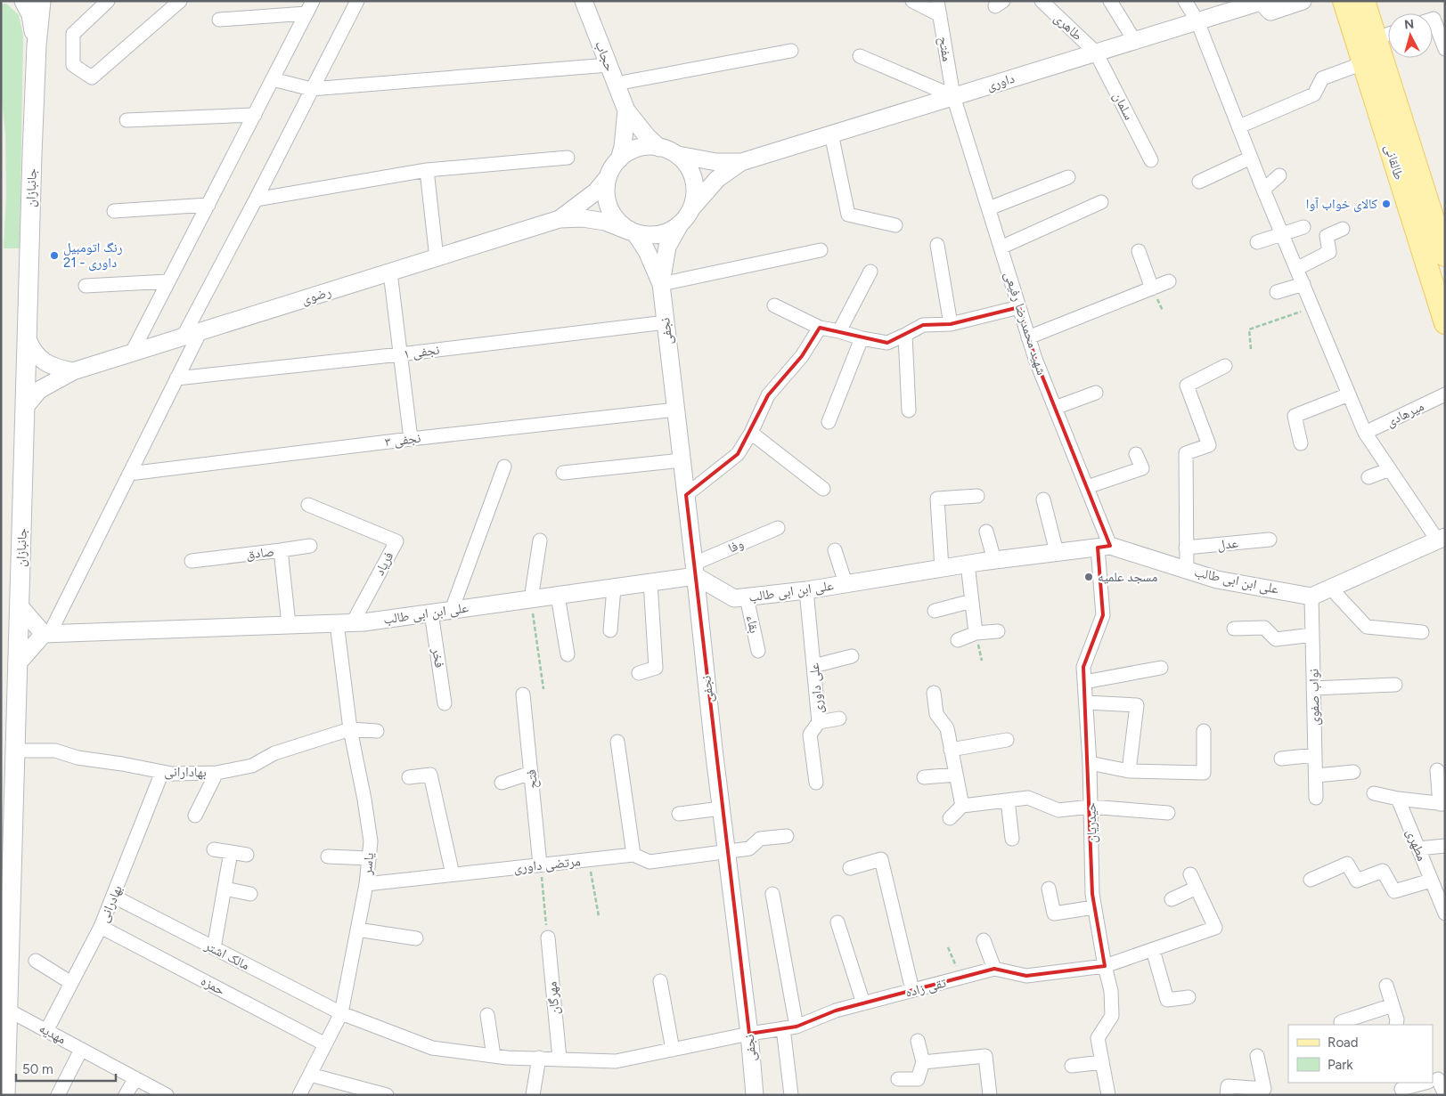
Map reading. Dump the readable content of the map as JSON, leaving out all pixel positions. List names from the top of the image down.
{
  "streets": {
    "main road": ["طالقانی", "جانبازان"],
    "street": [
      "طاهری",
      "مفتح",
      "حجاب",
      "داوری",
      "سلمان",
      "رضوی",
      "شهید محمدرضا رفیعی",
      "نجفی",
      "نجفی ۱",
      "میرهادی",
      "نجفی ۳",
      "عدل",
      "وفا",
      "صادق",
      "فریاد",
      "علی ابن ابی طالب",
      "بقاء",
      "فخر",
      "علی داوری",
      "نواب صفوی",
      "بهادارانی",
      "فتح",
      "حیدریان",
      "مطهری",
      "یاسر",
      "مرتضی داوری",
      "بهادرانی",
      "مالک اشتر",
      "حمزه",
      "تقی زاده",
      "مهرگان",
      "مهدیه"
    ]
  },
  "crossings": [
    ["طاهری", "داوری"],
    ["طاهری", "سلمان"],
    ["مفتح", "داوری"],
    ["مفتح", "شهید محمدرضا رفیعی"],
    ["داوری", "سلمان"],
    ["داوری", "شهید محمدرضا رفیعی"],
    ["جانبازان", "رضوی"],
    ["جانبازان", "بهادارانی"],
    ["جانبازان", "مهدیه"],
    ["شهید محمدرضا رفیعی", "علی ابن ابی طالب"],
    ["شهید محمدرضا رفیعی", "حیدریان"],
    ["نجفی", "نجفی ۱"],
    ["نجفی", "نجفی ۳"],
    ["نجفی", "وفا"],
    ["نجفی", "علی ابن ابی طالب"],
    ["نجفی", "مرتضی داوری"],
    ["نجفی", "تقی زاده"],
    ["وفا", "علی ابن ابی طالب"],
    ["صادق", "علی ابن ابی طالب"],
    ["فریاد", "علی ابن ابی طالب"],
    ["فریاد", "یاسر"],
    ["علی ابن ابی طالب", "بقاء"],
    ["علی ابن ابی طالب", "فخر"],
    ["علی ابن ابی طالب", "علی داوری"],
    ["علی ابن ابی طالب", "نواب صفوی"],
    ["علی ابن ابی طالب", "حیدریان"],
    ["علی ابن ابی طالب", "یاسر"],
    ["بهادارانی", "یاسر"],
    ["بهادارانی", "بهادرانی"],
    ["فتح", "مرتضی داوری"],
    ["حیدریان", "تقی زاده"],
    ["یاسر", "مرتضی داوری"],
    ["یاسر", "مالک اشتر"],
    ["یاسر", "حمزه"],
    ["بهادرانی", "مالک اشتر"],
    ["بهادرانی", "حمزه"],
    ["بهادرانی", "مهدیه"],
    ["مالک اشتر", "تقی زاده"],
    ["تقی زاده", "مهرگان"]
  ],
  "places": ["کالای خواب آوا", "رنگ اتومبیل 21 - داوری", "مسجد علمیه"],
  "legend": ["Road", "Park"],
  "scale_bar": "50 m",
  "north": "top"
}
